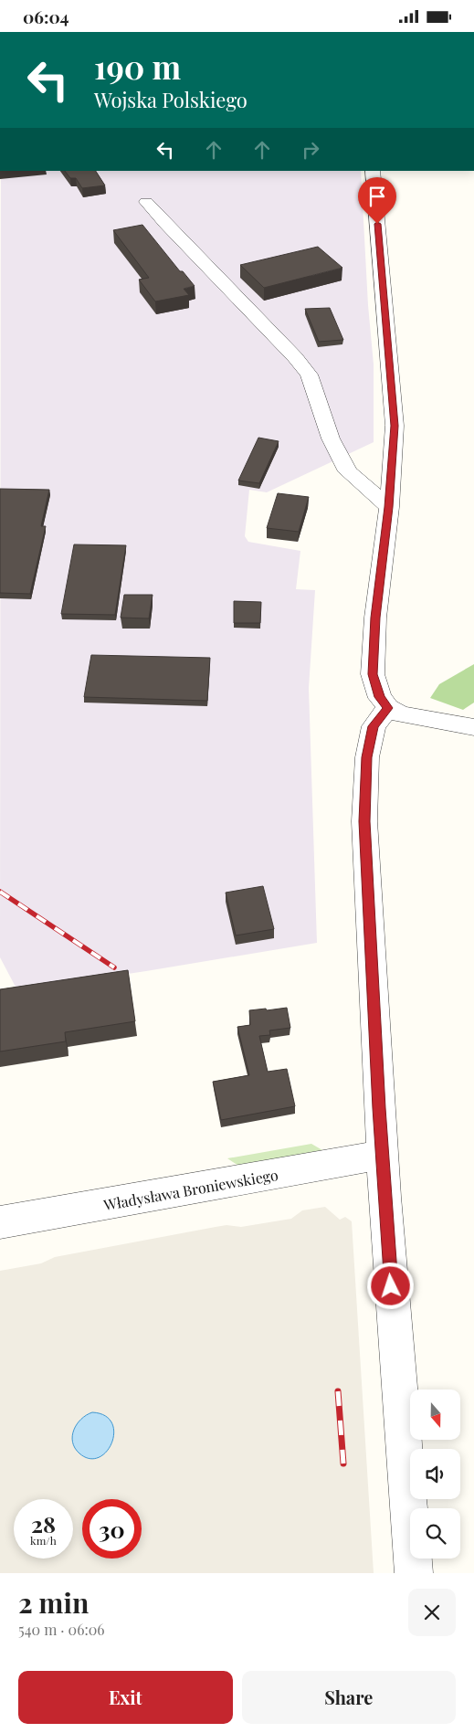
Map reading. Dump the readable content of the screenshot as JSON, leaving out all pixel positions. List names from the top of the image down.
{
  "streets": {
    "street": ["Władysława Broniewskiego"]
  },
  "north": "bottom",
  "page": {
    "status": "06:04",
    "turn": ["190 m", "Wojska Polskiego"],
    "speed": "28 km/h",
    "limit": "30",
    "heading": ["2 min", "540 m · 06:06"],
    "buttons": ["Exit", "Share"]
  }
}
